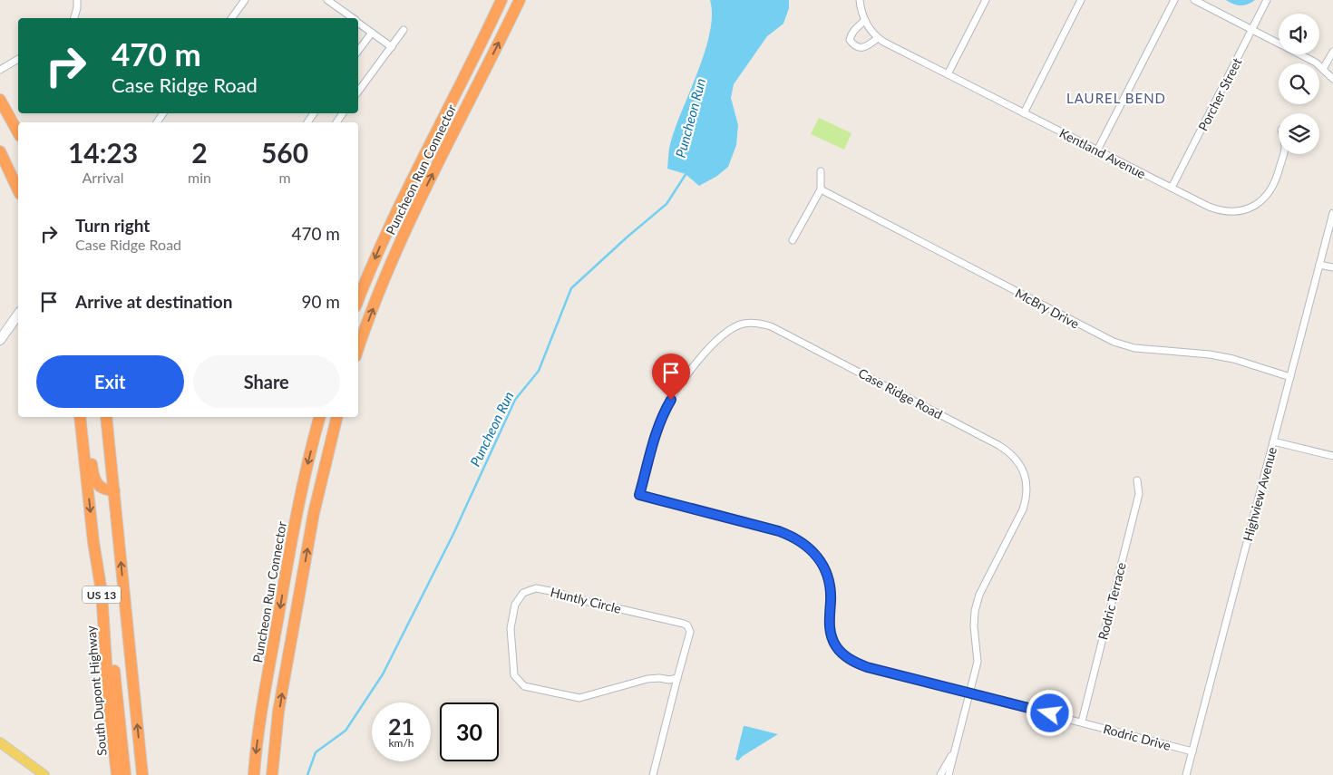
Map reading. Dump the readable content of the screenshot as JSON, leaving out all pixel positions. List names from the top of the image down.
{
  "streets": {
    "highway": ["Puncheon Run Connector", "US 13", "South Dupont Highway"],
    "street": [
      "Porcher Street",
      "Kentland Avenue",
      "McBry Drive",
      "Case Ridge Road",
      "Highview Avenue",
      "Huntly Circle",
      "Rodric Terrace",
      "Rodric Drive"
    ]
  },
  "crossings": [
    ["Porcher Street", "Kentland Avenue"],
    ["McBry Drive", "Highview Avenue"],
    ["Case Ridge Road", "Rodric Drive"],
    ["Highview Avenue", "Rodric Drive"],
    ["Rodric Terrace", "Rodric Drive"]
  ],
  "districts": ["LAUREL BEND"],
  "water": ["Puncheon Run"],
  "page": {
    "turn": ["470 m", "Case Ridge Road"],
    "eta": [
      "14:23",
      "Arrival",
      "2",
      "min",
      "560",
      "m"
    ],
    "list": [
      {
        "name": "Turn right",
        "note": "Case Ridge Road",
        "value": "470 m"
      },
      {
        "name": "Arrive at destination",
        "value": "90 m"
      }
    ],
    "buttons": ["Exit", "Share"],
    "speed": "21 km/h",
    "limit": "30"
  }
}
